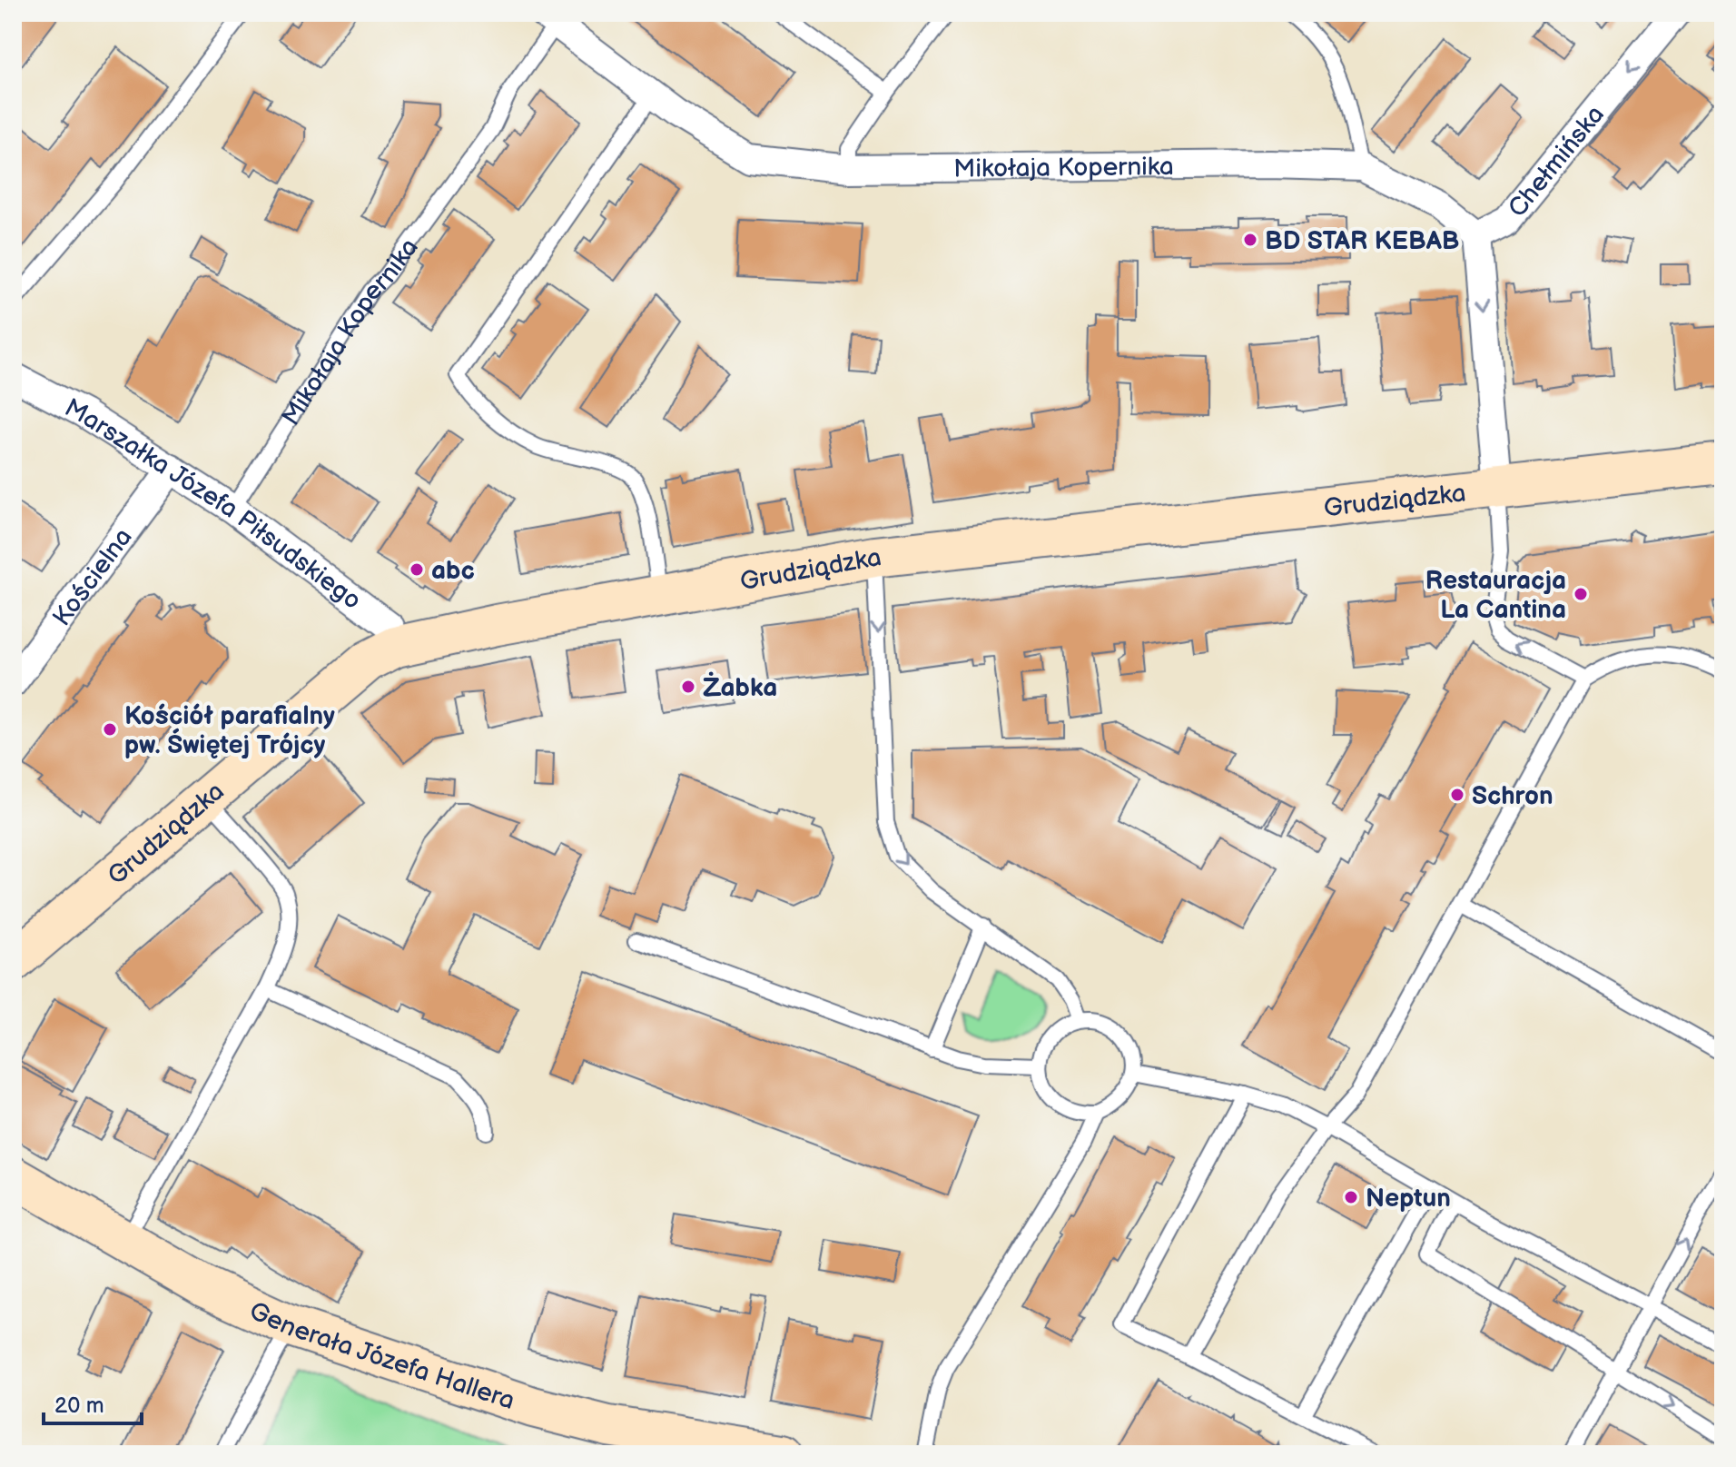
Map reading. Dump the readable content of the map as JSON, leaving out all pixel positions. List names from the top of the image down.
{
  "streets": {
    "street": [
      "Chełmińska",
      "Mikołaja Kopernika",
      "Grudziądzka",
      "Marszałka Józefa Piłsudskiego",
      "Kościelna",
      "Generała Józefa Hallera"
    ]
  },
  "crossings": [
    ["Chełmińska", "Mikołaja Kopernika"],
    ["Mikołaja Kopernika", "Marszałka Józefa Piłsudskiego"],
    ["Grudziądzka", "Marszałka Józefa Piłsudskiego"],
    ["Marszałka Józefa Piłsudskiego", "Kościelna"]
  ],
  "one_way": ["Chełmińska"],
  "places": [
    "BD STAR KEBAB",
    "abc",
    "Restauracja La Cantina",
    "Żabka",
    "Kościół parafialny pw. Świętej Trójcy",
    "Schron",
    "Neptun"
  ],
  "scale_bar": "20 m"
}
